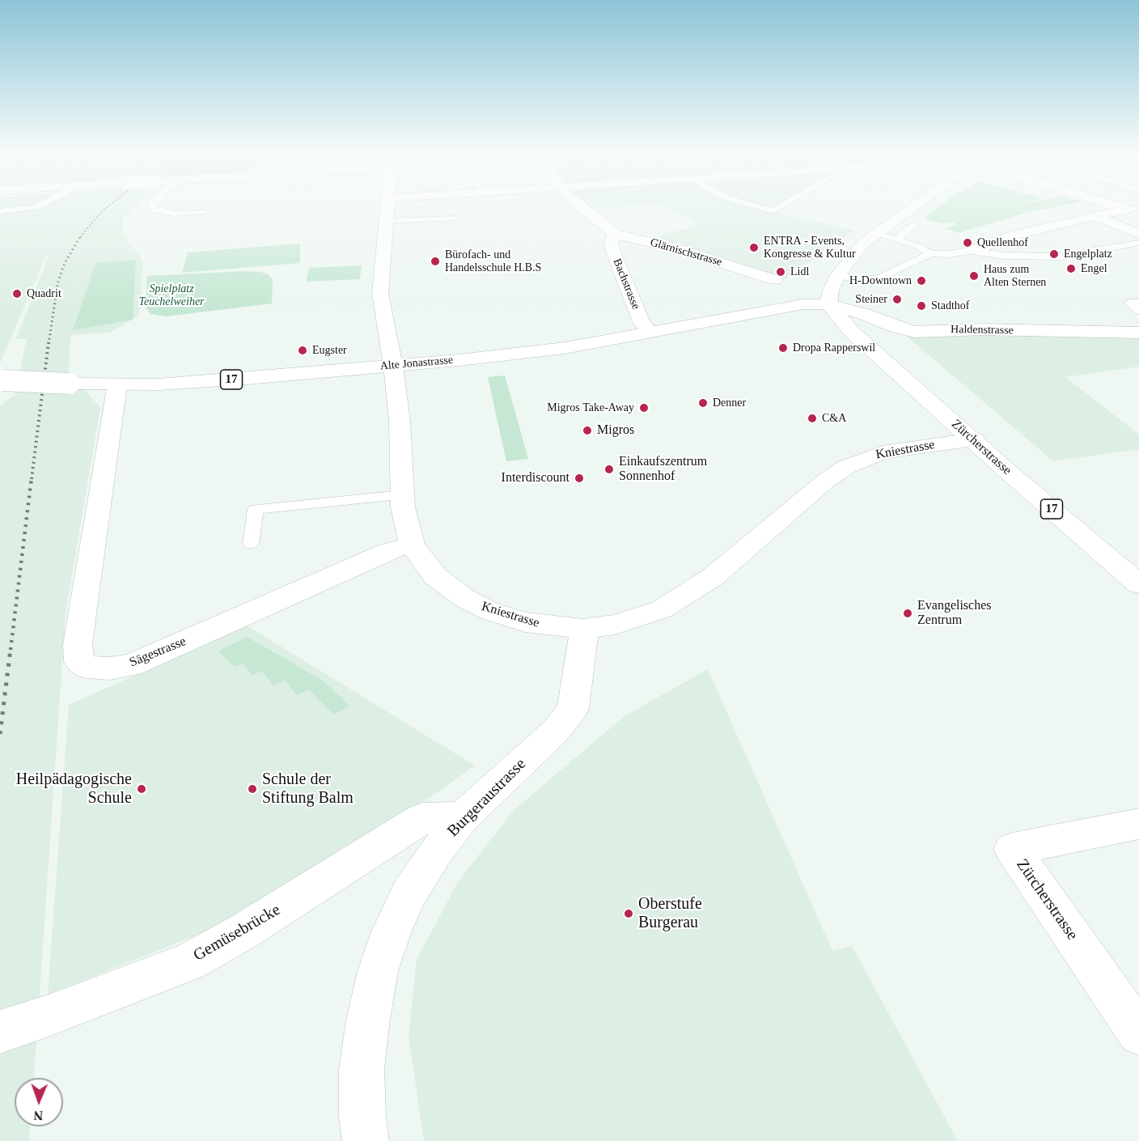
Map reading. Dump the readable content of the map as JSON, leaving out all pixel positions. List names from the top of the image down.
{
  "streets": {
    "street": [
      "Glärnischstrasse",
      "Bachstrasse",
      "Haldenstrasse",
      "Alte Jonastrasse",
      "17",
      "Zürcherstrasse",
      "Kniestrasse",
      "Sägestrasse",
      "Burgeraustrasse",
      "Gemüsebrücke"
    ]
  },
  "crossings": [
    ["Glärnischstrasse", "Bachstrasse"],
    ["Bachstrasse", "Alte Jonastrasse"],
    ["Haldenstrasse", "Alte Jonastrasse"],
    ["Haldenstrasse", "Zürcherstrasse"],
    ["Alte Jonastrasse", "Zürcherstrasse"],
    ["Alte Jonastrasse", "Kniestrasse"],
    ["Alte Jonastrasse", "Sägestrasse"],
    ["Zürcherstrasse", "Kniestrasse"],
    ["Kniestrasse", "Sägestrasse"],
    ["Kniestrasse", "Burgeraustrasse"],
    ["Burgeraustrasse", "Gemüsebrücke"]
  ],
  "parks": ["Spielplatz Teuchelweiher"],
  "places": [
    "Quellenhof",
    "ENTRA - Events, Kongresse & Kultur",
    "Engelplatz",
    "Bürofach- und Handelsschule H.B.S",
    "Engel",
    "Lidl",
    "Haus zum Alten Sternen",
    "H-Downtown",
    "Quadrit",
    "Steiner",
    "Stadthof",
    "Dropa Rapperswil",
    "Eugster",
    "Denner",
    "Migros Take-Away",
    "C&A",
    "Migros",
    "Einkaufszentrum Sonnenhof",
    "Interdiscount",
    "Evangelisches Zentrum",
    "Heilpädagogische Schule",
    "Schule der Stiftung Balm",
    "Oberstufe Burgerau"
  ],
  "north": "bottom"
}
